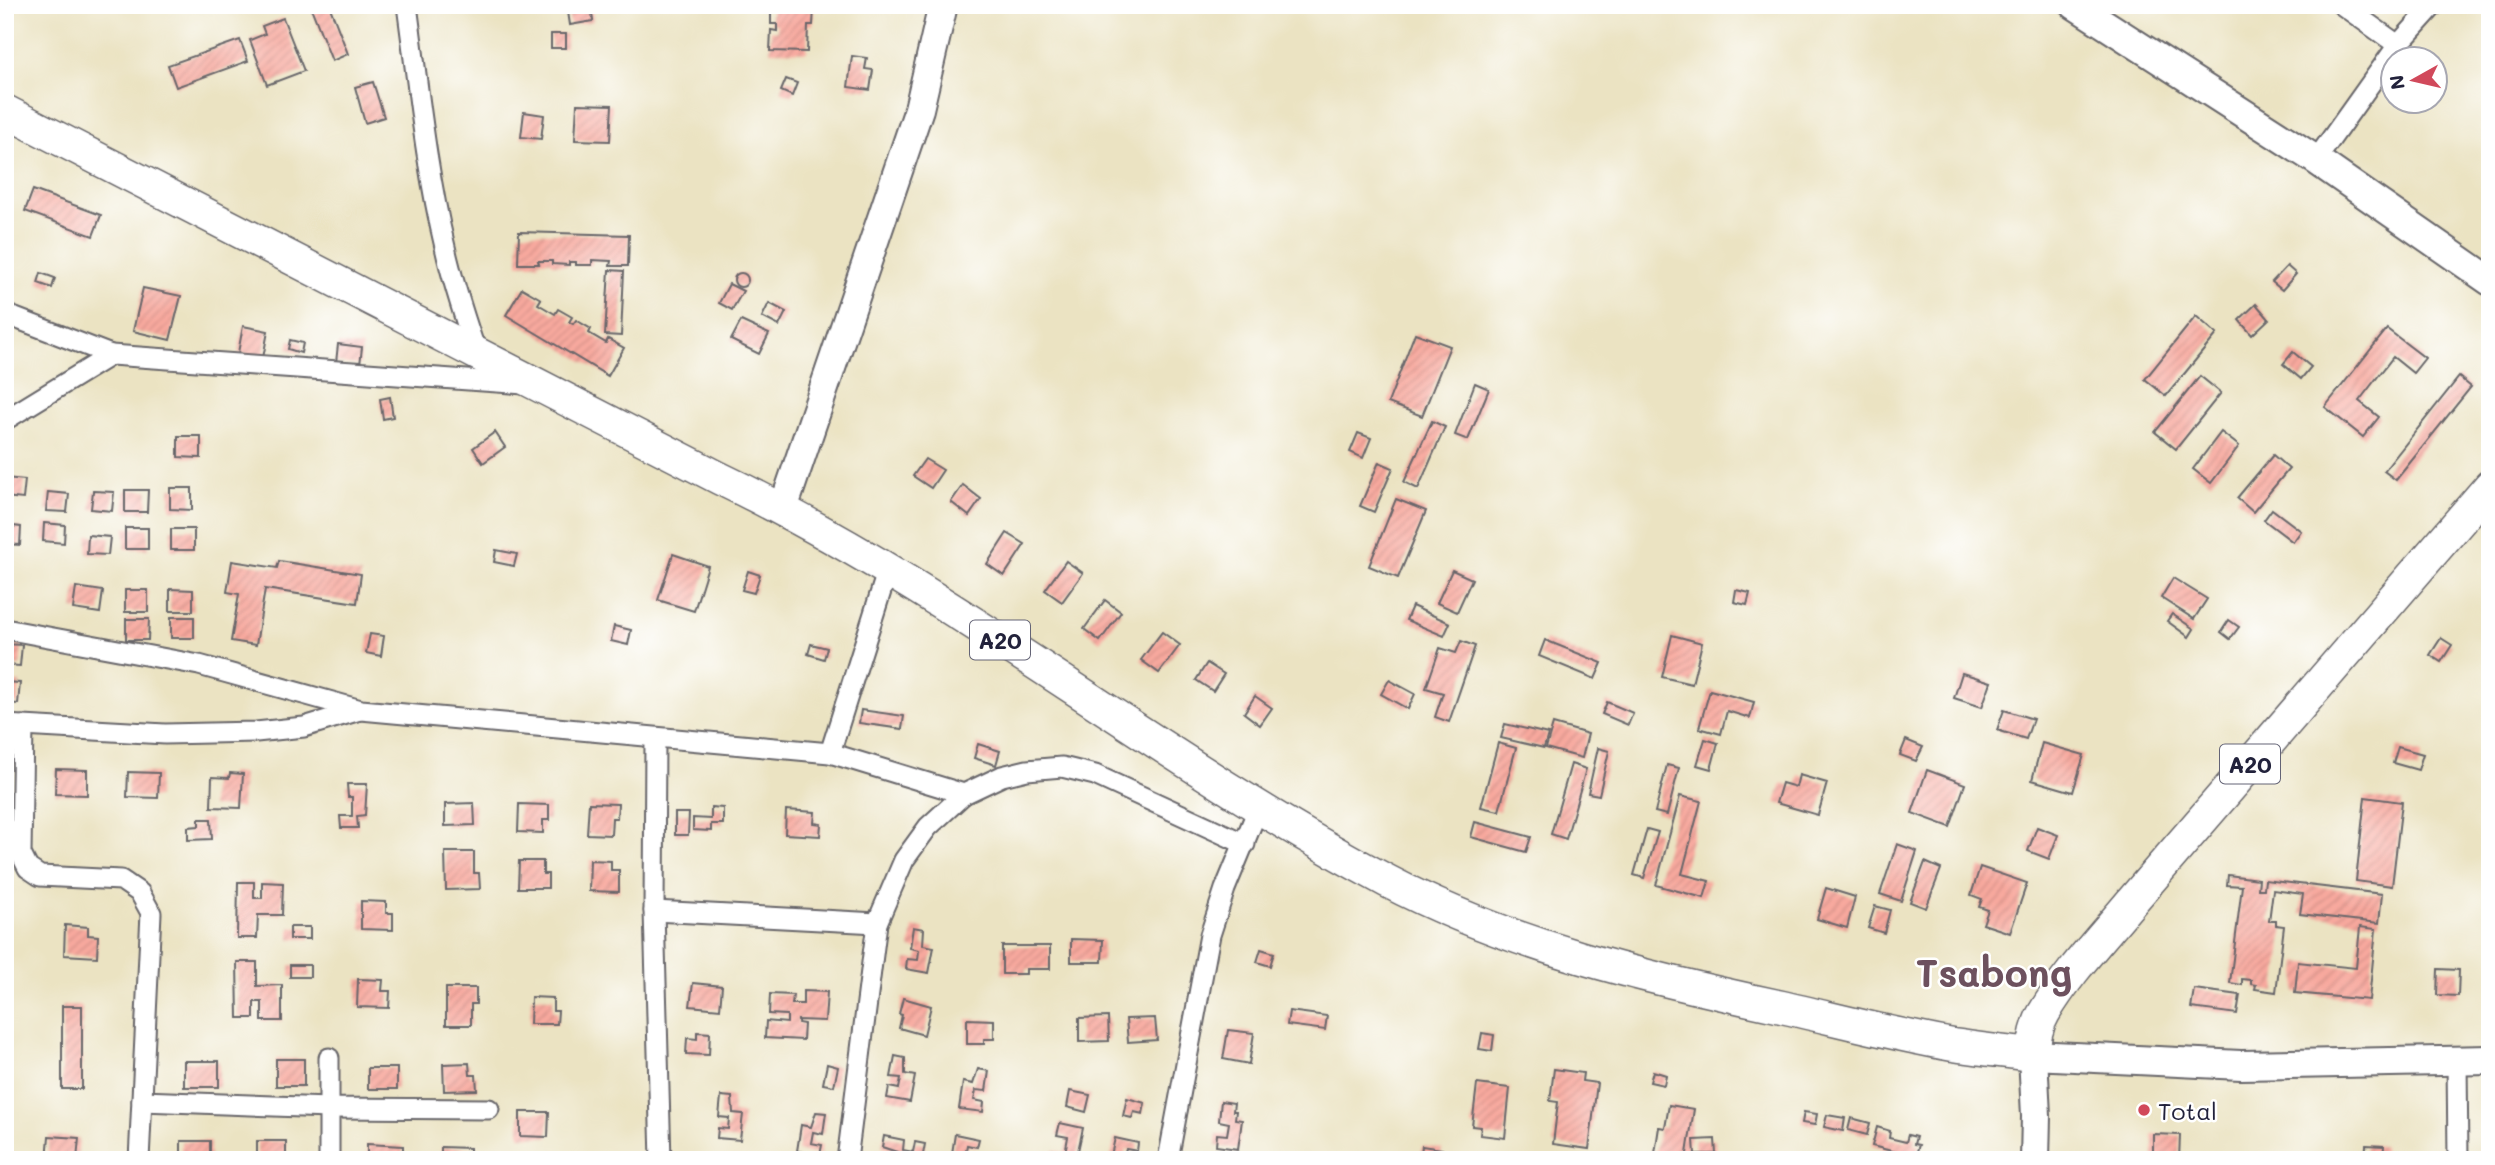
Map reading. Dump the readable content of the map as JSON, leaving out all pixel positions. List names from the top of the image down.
{
  "streets": {
    "main road": ["A20"]
  },
  "districts": ["Tsabong"],
  "places": ["Total"],
  "north": "left"
}
